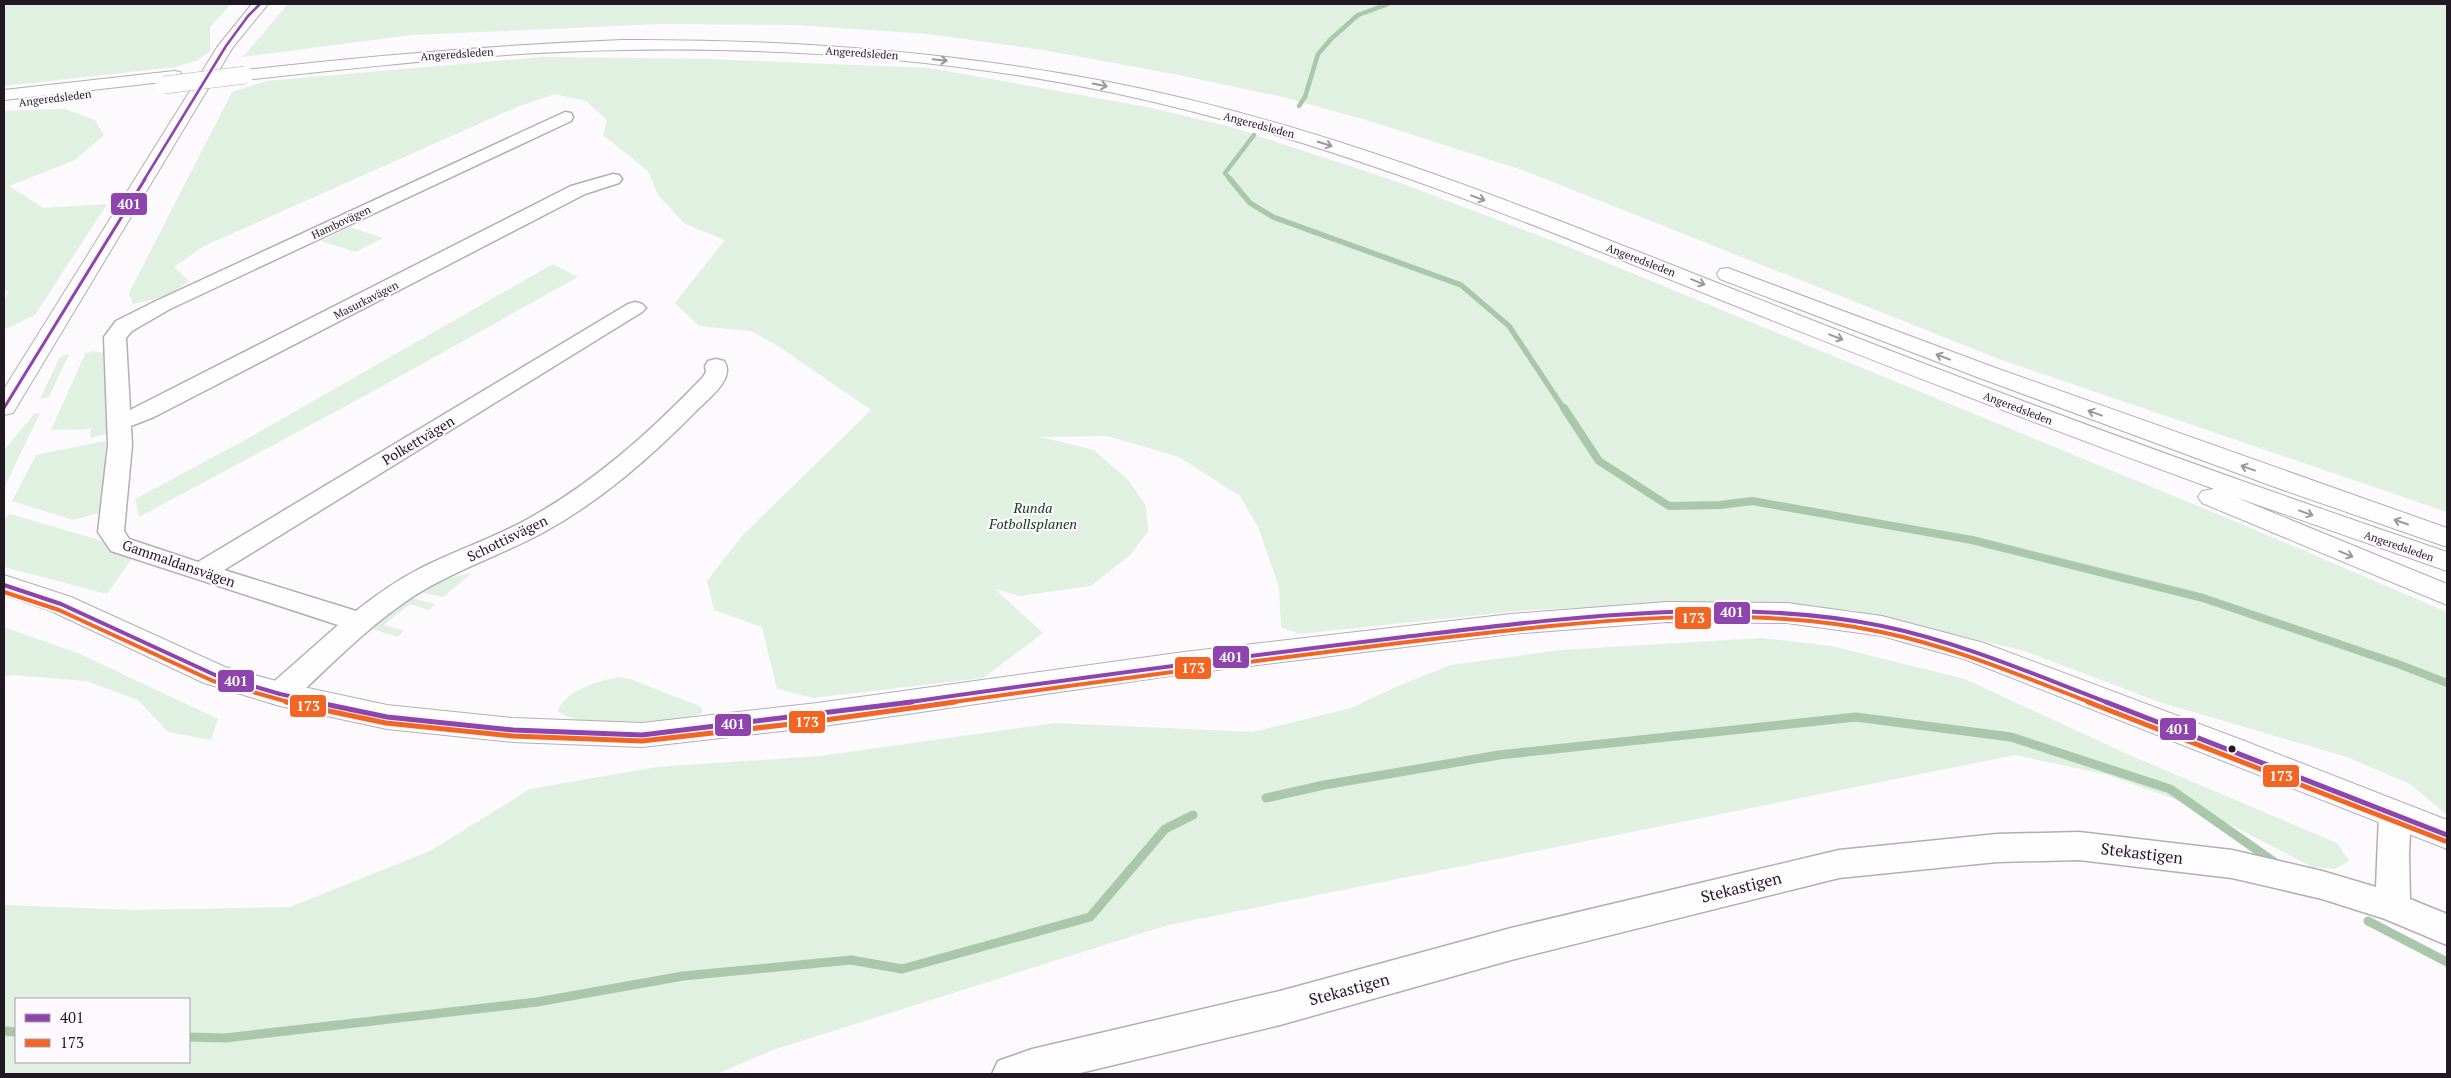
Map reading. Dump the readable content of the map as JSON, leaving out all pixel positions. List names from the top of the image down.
{
  "streets": {
    "main road": ["Angeredsleden"],
    "street": [
      "Hambovägen",
      "Masurkavägen",
      "Polkettvägen",
      "Schottisvägen",
      "Gammaldansvägen",
      "Stekastigen"
    ]
  },
  "crossings": [
    ["Hambovägen", "Gammaldansvägen"],
    ["Masurkavägen", "Gammaldansvägen"],
    ["Polkettvägen", "Gammaldansvägen"],
    ["Schottisvägen", "Gammaldansvägen"]
  ],
  "parks": ["Runda Fotbollsplanen"],
  "lines": ["transit line 401", "transit line 173"],
  "legend": ["401", "173"]
}
